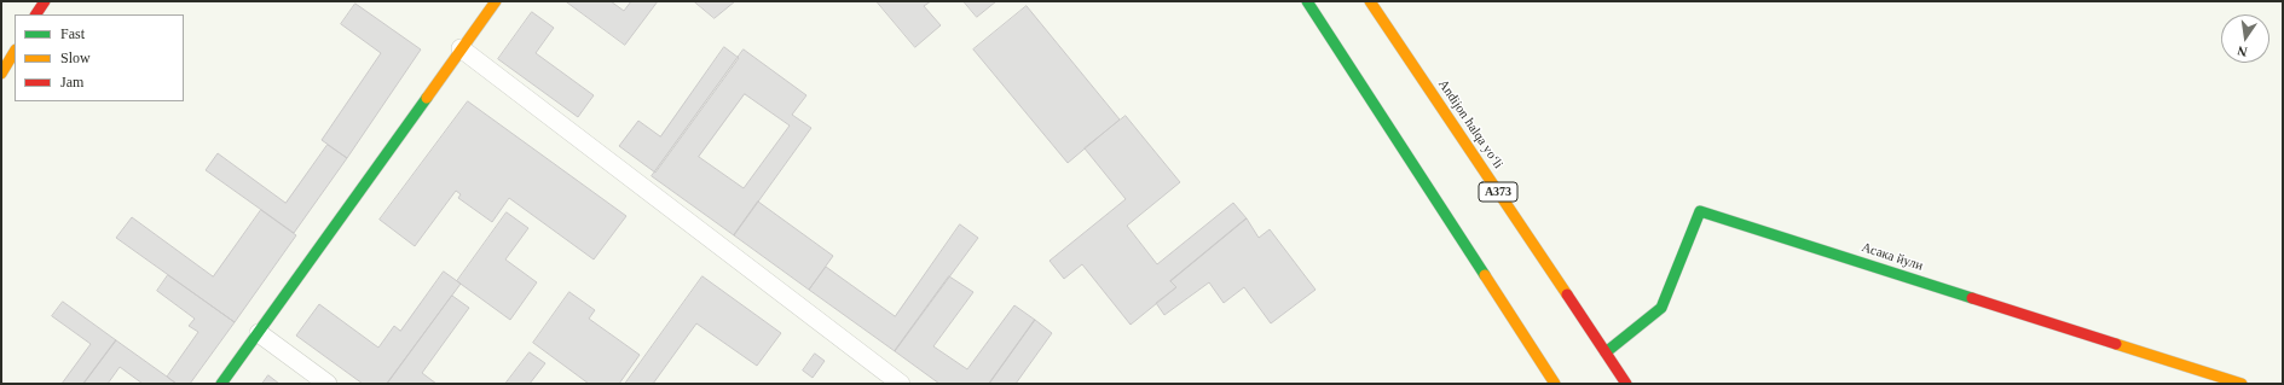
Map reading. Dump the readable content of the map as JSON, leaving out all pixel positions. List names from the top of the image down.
{
  "streets": {
    "main road": ["Andijon halqa yo‘li", "A373", "Асака йули"]
  },
  "crossings": [
    ["Andijon halqa yo‘li", "Асака йули"]
  ],
  "legend": ["Fast", "Slow", "Jam"],
  "north": "bottom"
}
